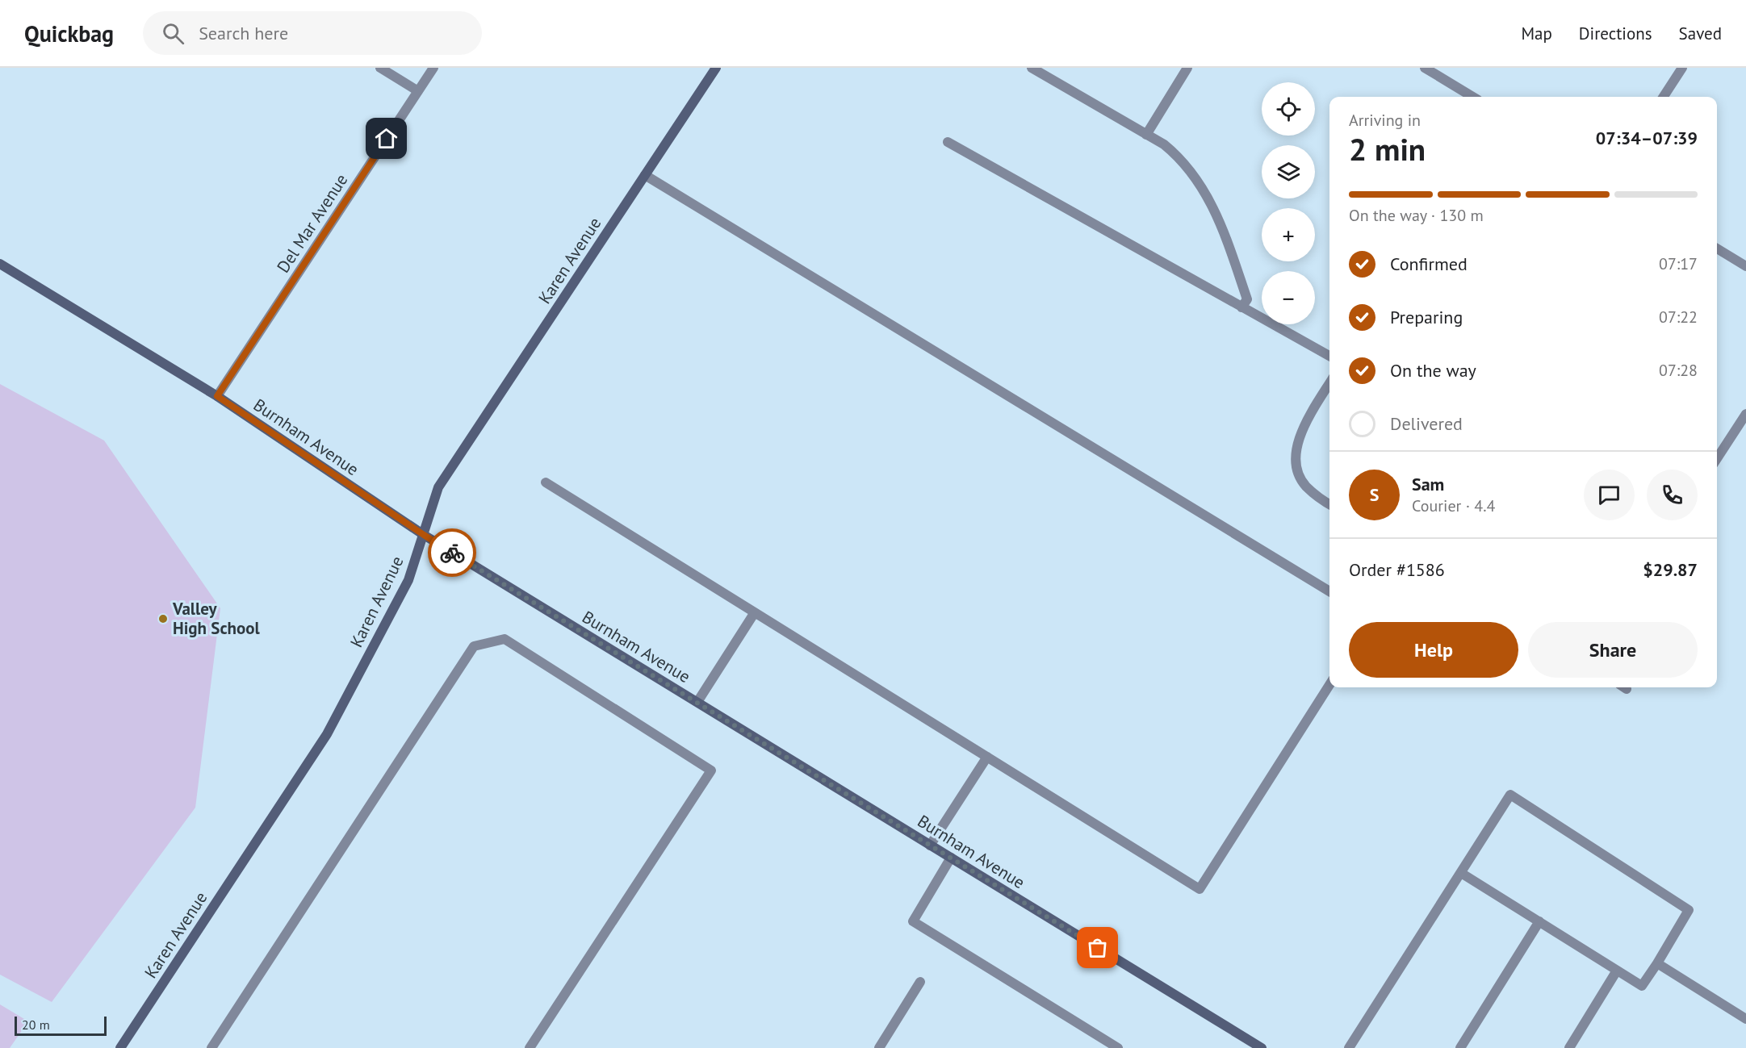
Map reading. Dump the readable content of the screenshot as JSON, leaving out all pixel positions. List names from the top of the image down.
{
  "streets": {
    "street": ["Del Mar Avenue", "Karen Avenue", "Burnham Avenue"]
  },
  "crossings": [
    ["Del Mar Avenue", "Burnham Avenue"],
    ["Karen Avenue", "Burnham Avenue"]
  ],
  "places": ["Valley High School"],
  "scale_bar": "20 m",
  "page": {
    "header": "Quickbag",
    "search": "Search here",
    "nav": ["Map", "Directions", "Saved"],
    "map_buttons": ["+", "−"],
    "heading": ["2 min", "Arriving in", "07:34–07:39"],
    "panel": [
      "Sam",
      "Courier · 4.4",
      "Order #1586",
      "$29.87"
    ],
    "bar": "On the way · 130 m",
    "list": [
      ["Confirmed", "07:17"],
      ["Preparing", "07:22"],
      ["On the way", "07:28"],
      "Delivered"
    ],
    "round": "S",
    "buttons": ["Help", "Share"],
    "scale": "20 m"
  }
}
